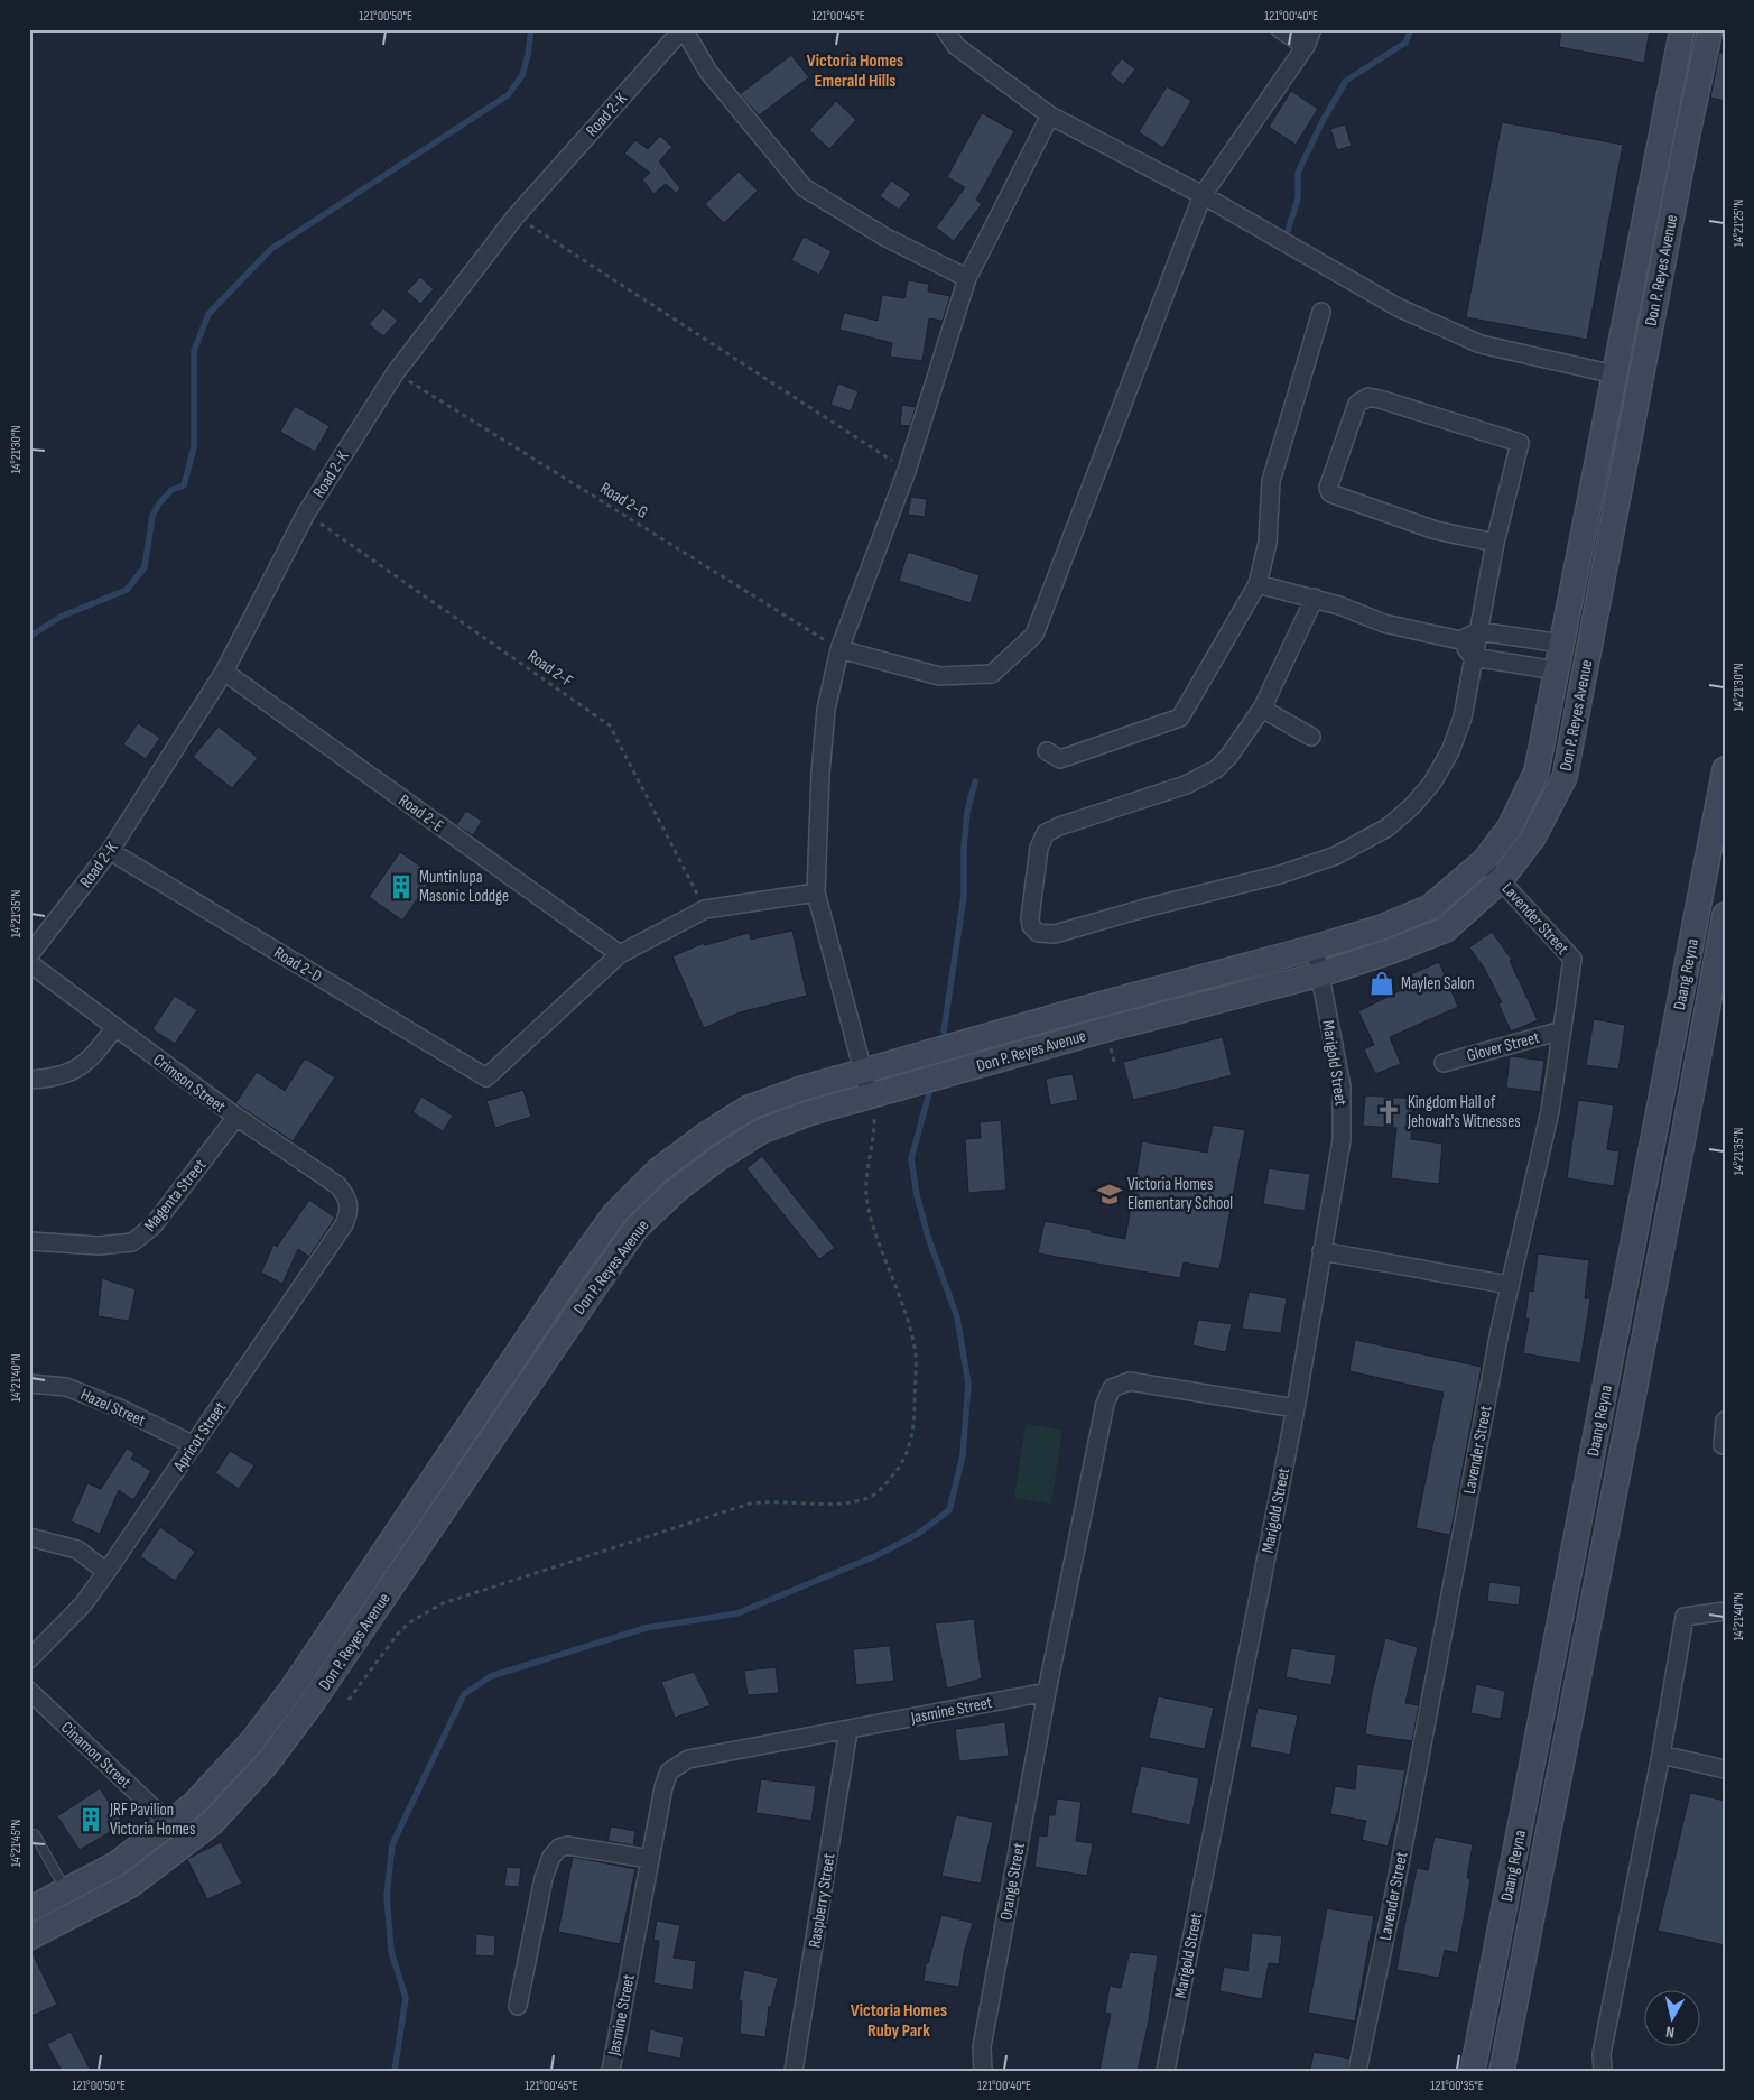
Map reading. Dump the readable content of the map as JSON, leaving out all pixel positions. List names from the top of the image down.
{
  "streets": {
    "street": [
      "Road 2-K",
      "Don P. Reyes Avenue",
      "Road 2-E",
      "Lavender Street",
      "Road 2-D",
      "Daang Reyna",
      "Glover Street",
      "Marigold Street",
      "Crimson Street",
      "Magenta Street",
      "Hazel Street",
      "Apricot Street",
      "Jasmine Street",
      "Cinamon Street",
      "Orange Street",
      "Raspberry Street"
    ],
    "path": ["Road 2-G", "Road 2-F"]
  },
  "crossings": [
    ["Road 2-K", "Road 2-G"],
    ["Road 2-K", "Road 2-F"],
    ["Road 2-K", "Road 2-E"],
    ["Road 2-K", "Road 2-D"],
    ["Don P. Reyes Avenue", "Lavender Street"],
    ["Don P. Reyes Avenue", "Marigold Street"],
    ["Don P. Reyes Avenue", "Cinamon Street"],
    ["Road 2-E", "Road 2-D"],
    ["Lavender Street", "Glover Street"],
    ["Crimson Street", "Magenta Street"],
    ["Crimson Street", "Apricot Street"],
    ["Hazel Street", "Apricot Street"],
    ["Jasmine Street", "Orange Street"],
    ["Jasmine Street", "Raspberry Street"]
  ],
  "districts": ["Victoria Homes Emerald Hills", "Victoria Homes Ruby Park"],
  "places": {
    "building": ["Muntinlupa Masonic Loddge", "JRF Pavilion Victoria Homes"],
    "shop": ["Maylen Salon"],
    "church": ["Kingdom Hall of Jehovah's Witnesses"],
    "school or university": ["Victoria Homes Elementary School"]
  },
  "north": "bottom",
  "coordinates": [
    "121°00'50\"E",
    "121°00'45\"E",
    "121°00'40\"E",
    "14°21'25\"N",
    "14°21'30\"N",
    "14°21'35\"N",
    "14°21'40\"N",
    "14°21'45\"N",
    "121°00'35\"E"
  ]
}
